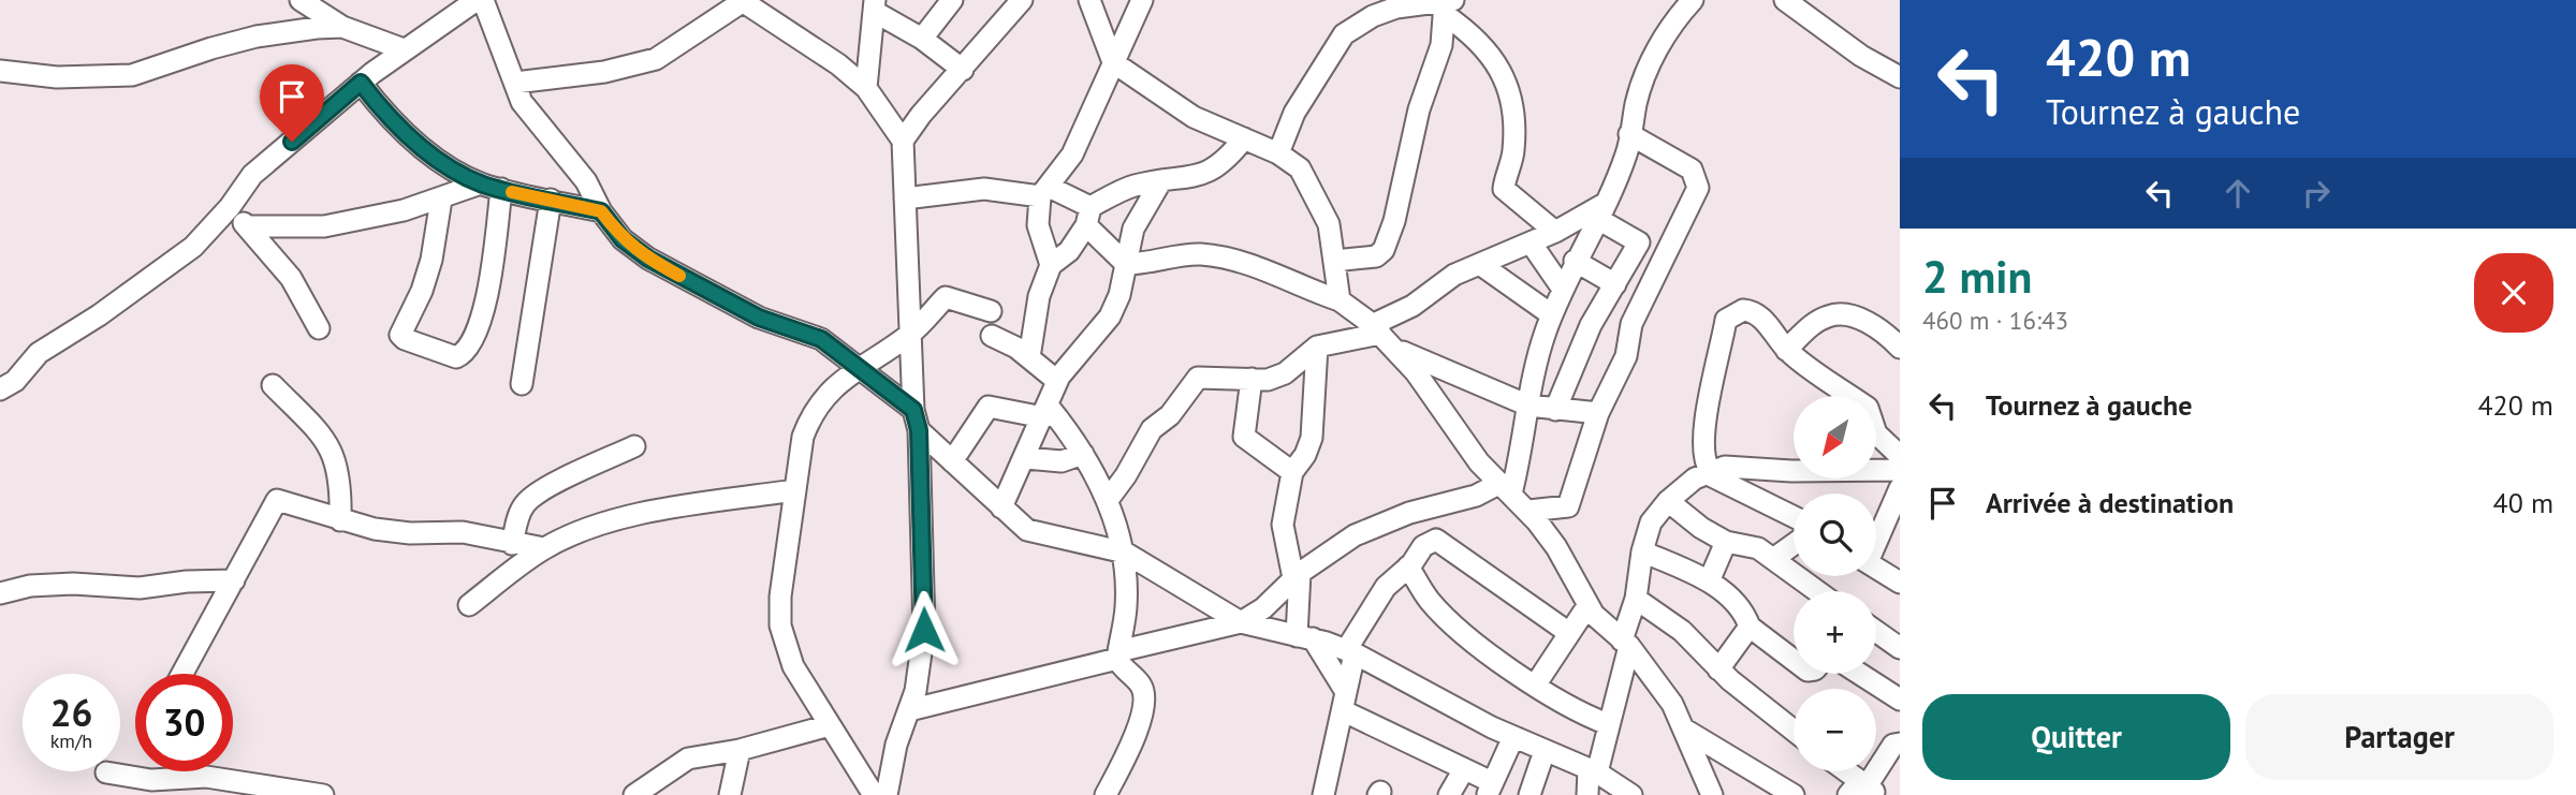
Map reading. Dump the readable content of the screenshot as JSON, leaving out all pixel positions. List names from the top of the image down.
{
  "north": "bottom left",
  "page": {
    "turn": ["420 m", "Tournez à gauche"],
    "heading": ["2 min", "460 m · 16:43"],
    "list": [
      {
        "name": "Tournez à gauche",
        "value": "420 m"
      },
      {
        "name": "Arrivée à destination",
        "value": "40 m"
      }
    ],
    "map_buttons": ["+", "−"],
    "speed": "26 km/h",
    "limit": "30",
    "buttons": ["Quitter", "Partager"]
  }
}
